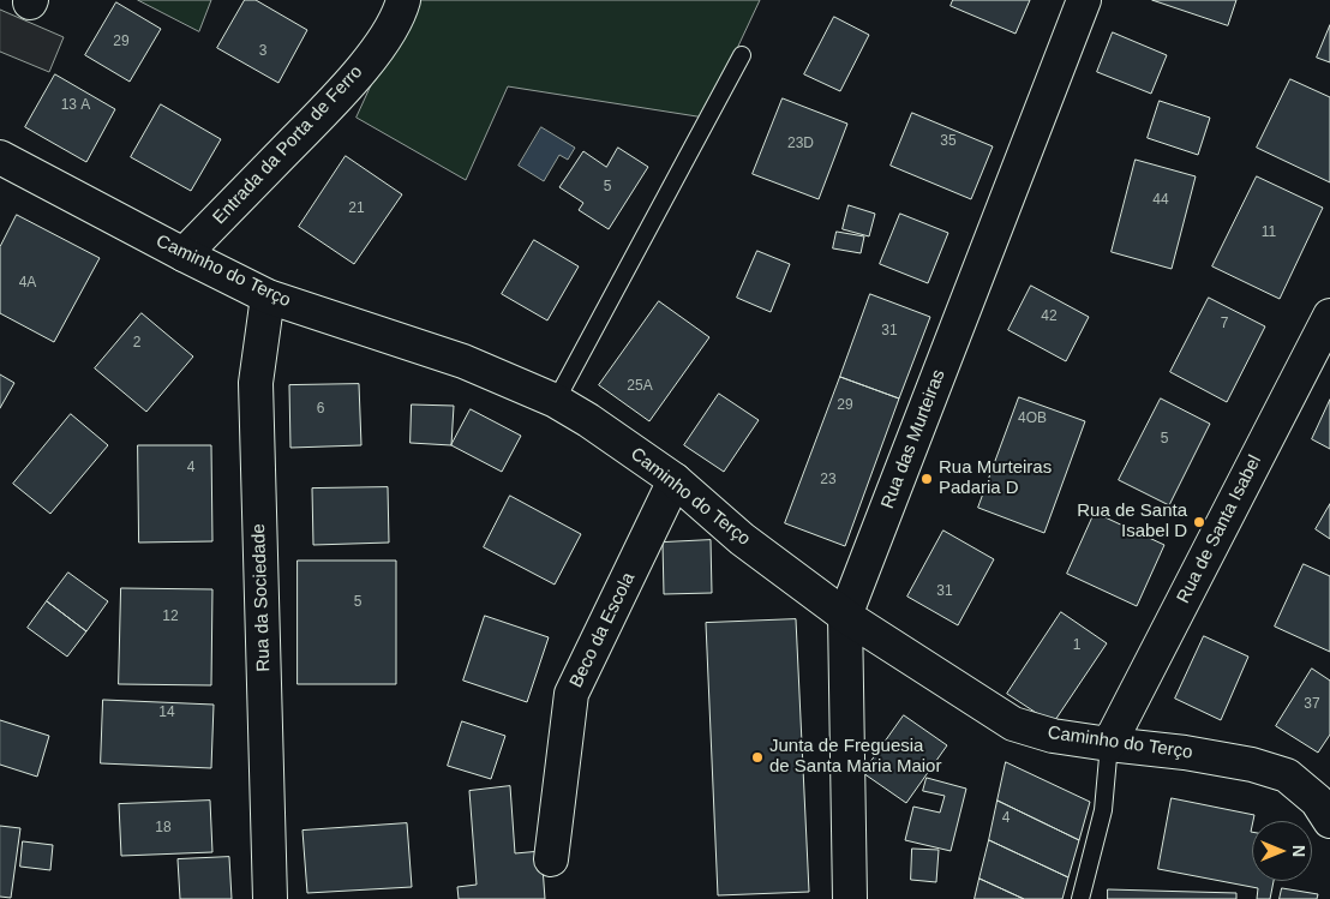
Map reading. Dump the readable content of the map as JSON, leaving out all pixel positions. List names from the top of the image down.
{
  "streets": {
    "street": [
      "Entrada da Porta de Ferro",
      "Caminho do Terço",
      "Rua das Murteiras",
      "Rua de Santa Isabel",
      "Rua da Sociedade",
      "Beco da Escola"
    ]
  },
  "crossings": [
    ["Entrada da Porta de Ferro", "Caminho do Terço"],
    ["Caminho do Terço", "Rua das Murteiras"],
    ["Caminho do Terço", "Rua de Santa Isabel"],
    ["Caminho do Terço", "Rua da Sociedade"],
    ["Caminho do Terço", "Beco da Escola"]
  ],
  "places": ["Rua Murteiras Padaria D", "Rua de Santa Isabel D", "Junta de Freguesia de Santa Maria Maior"],
  "house_numbers": [
    "29",
    "3",
    "13 A",
    "35",
    "23D",
    "5",
    "44",
    "21",
    "11",
    "4A",
    "42",
    "7",
    "31",
    "2",
    "25A",
    "29",
    "6",
    "4OB",
    "5",
    "4",
    "23",
    "31",
    "5",
    "12",
    "1",
    "37",
    "14",
    "4",
    "18"
  ],
  "north": "right"
}
